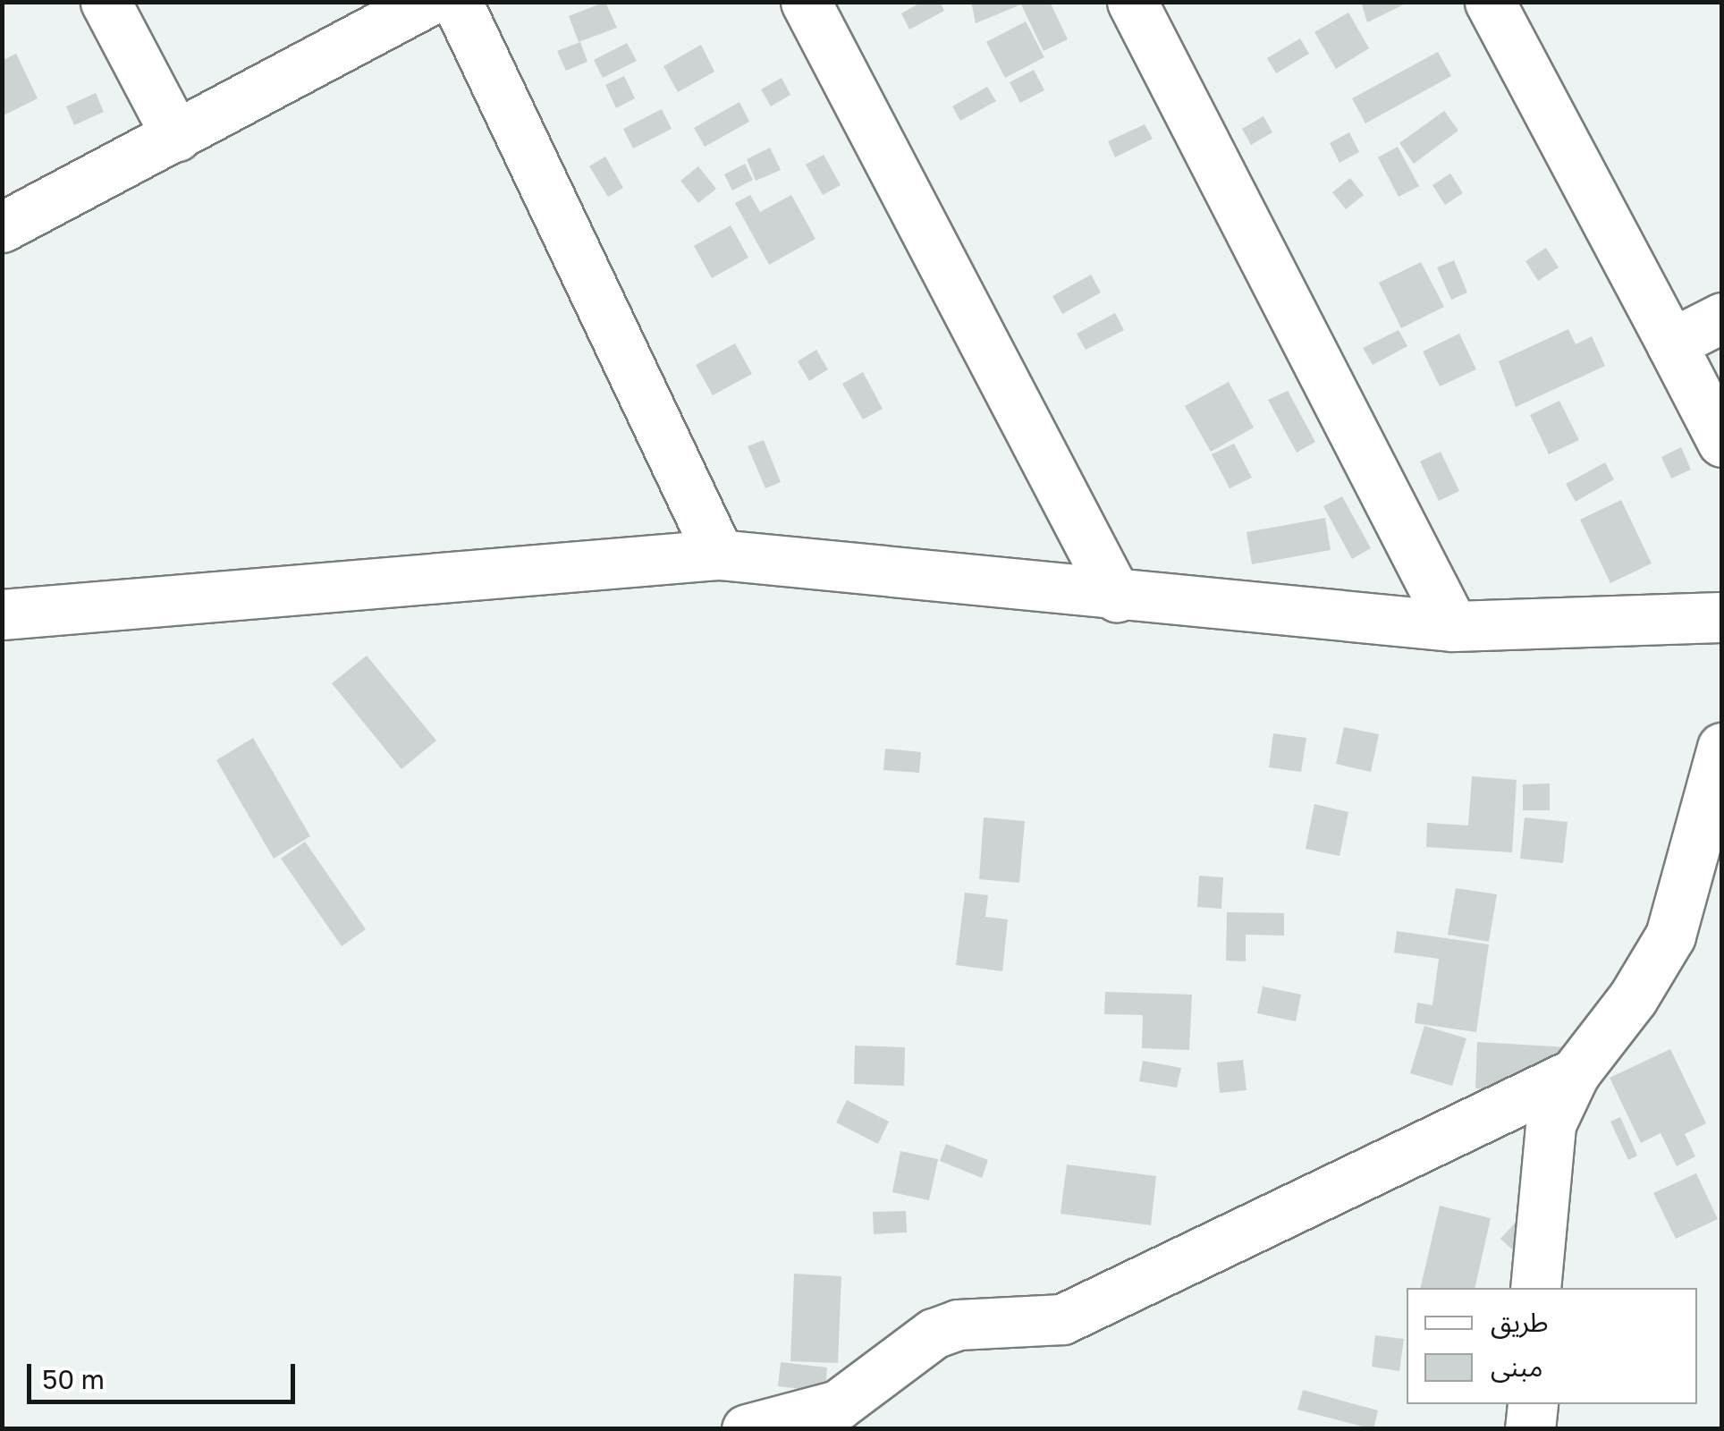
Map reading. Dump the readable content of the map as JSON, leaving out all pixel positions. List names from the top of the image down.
{
  "legend": ["طريق", "مبنى"],
  "scale_bar": "50 m"
}
